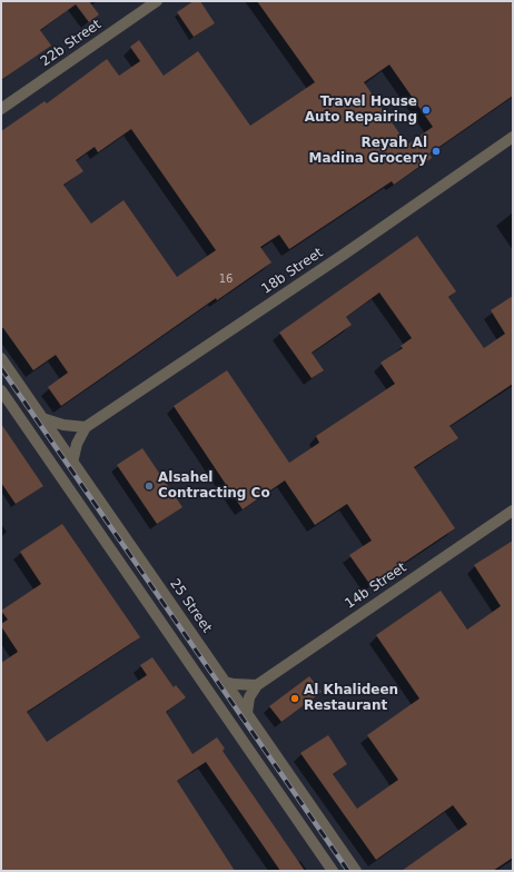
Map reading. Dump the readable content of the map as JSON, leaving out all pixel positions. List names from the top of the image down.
{
  "streets": {
    "street": [
      "22b Street",
      "18b Street",
      "14b Street",
      "25 Street"
    ]
  },
  "places": [
    "Travel House Auto Repairing",
    "Reyah Al Madina Grocery",
    "Alsahel Contracting Co",
    "Al Khalideen Restaurant"
  ],
  "house_numbers": ["16"]
}
